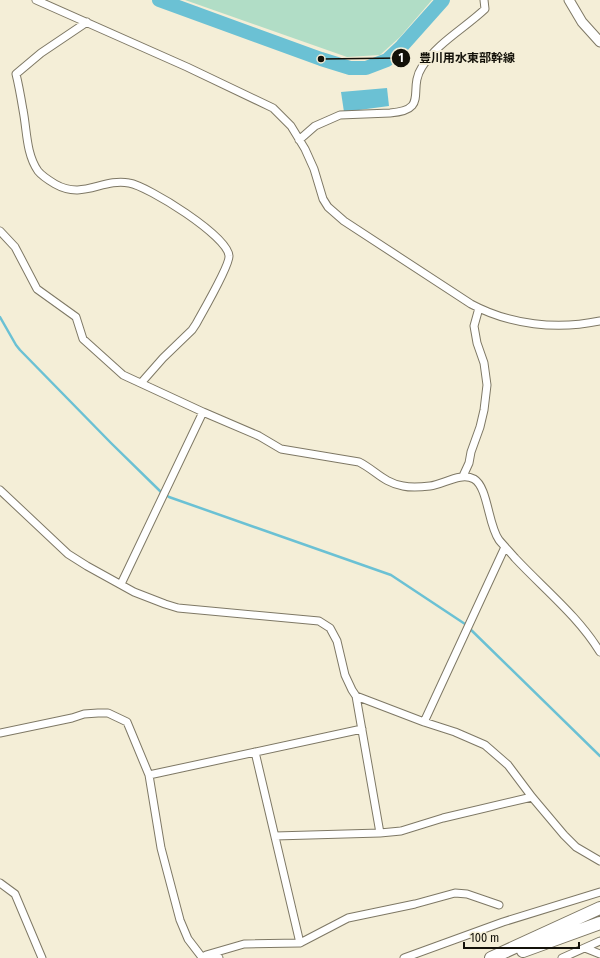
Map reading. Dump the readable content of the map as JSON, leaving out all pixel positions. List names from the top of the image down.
{
  "places": ["豊川用水東部幹線"],
  "scale_bar": "100 m"
}
